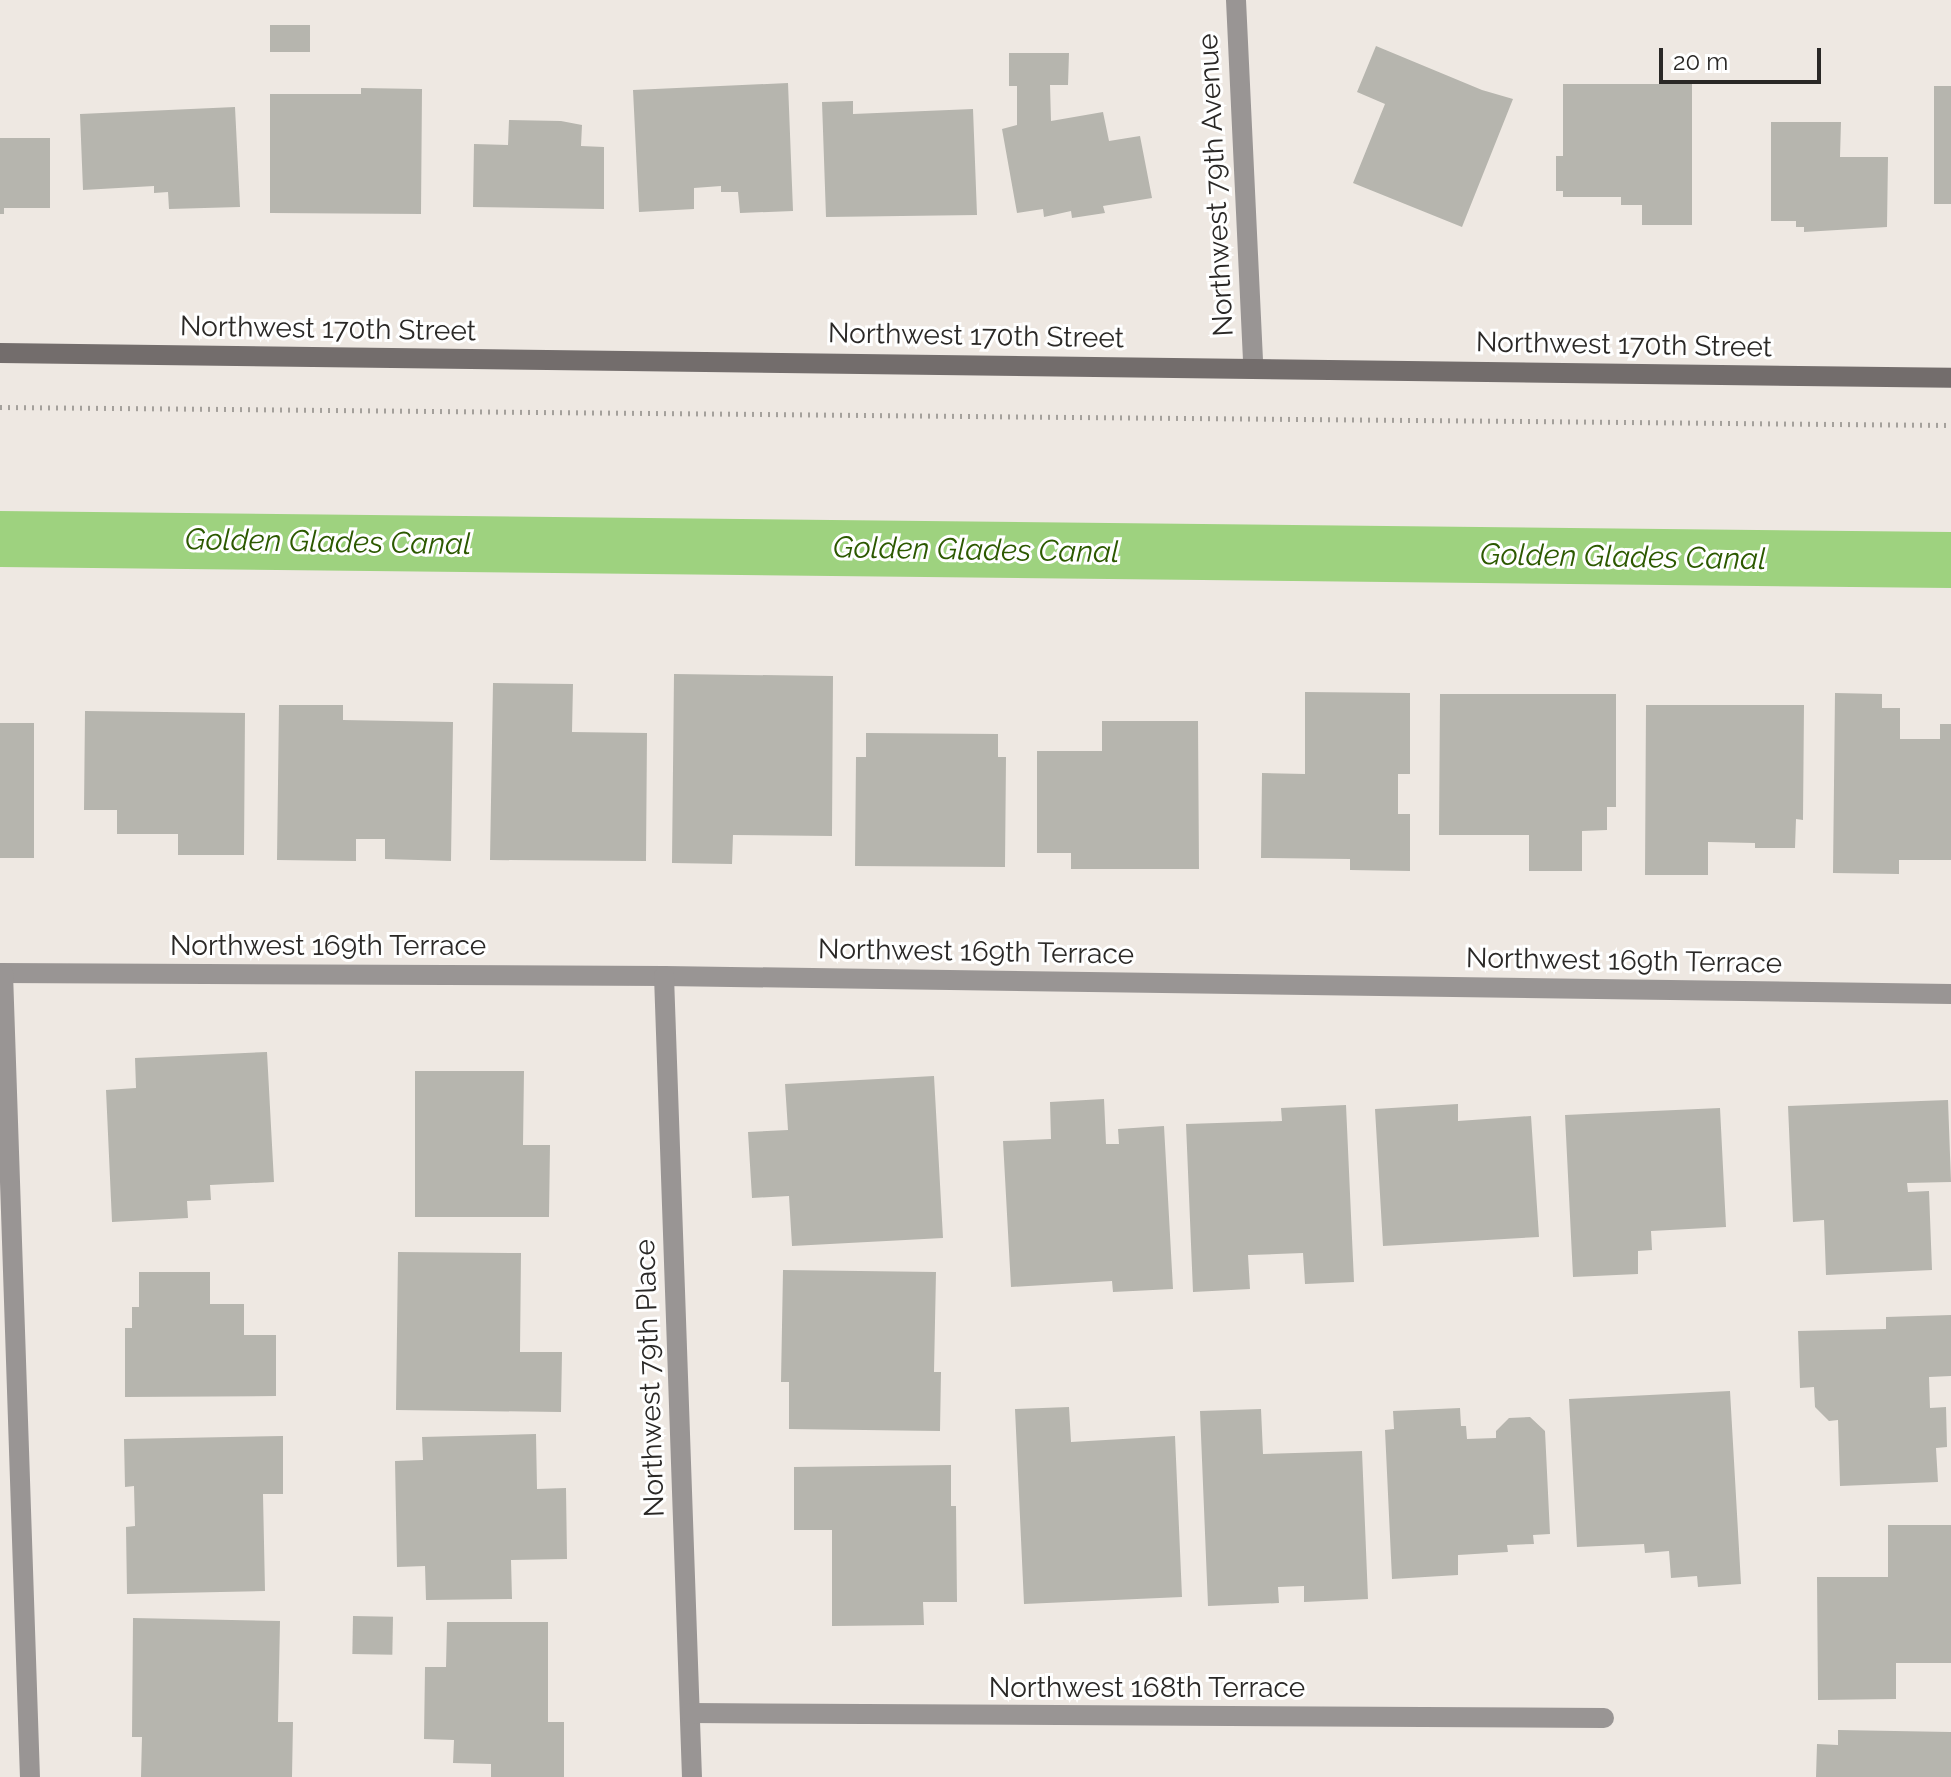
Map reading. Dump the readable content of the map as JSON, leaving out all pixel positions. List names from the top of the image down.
{
  "streets": {
    "street": [
      "Northwest 79th Avenue",
      "Northwest 170th Street",
      "Northwest 169th Terrace",
      "Northwest 79th Place",
      "Northwest 168th Terrace"
    ]
  },
  "crossings": [
    ["Northwest 79th Avenue", "Northwest 170th Street"],
    ["Northwest 169th Terrace", "Northwest 79th Place"],
    ["Northwest 79th Place", "Northwest 168th Terrace"]
  ],
  "water": ["Golden Glades Canal"],
  "scale_bar": "20 m"
}
